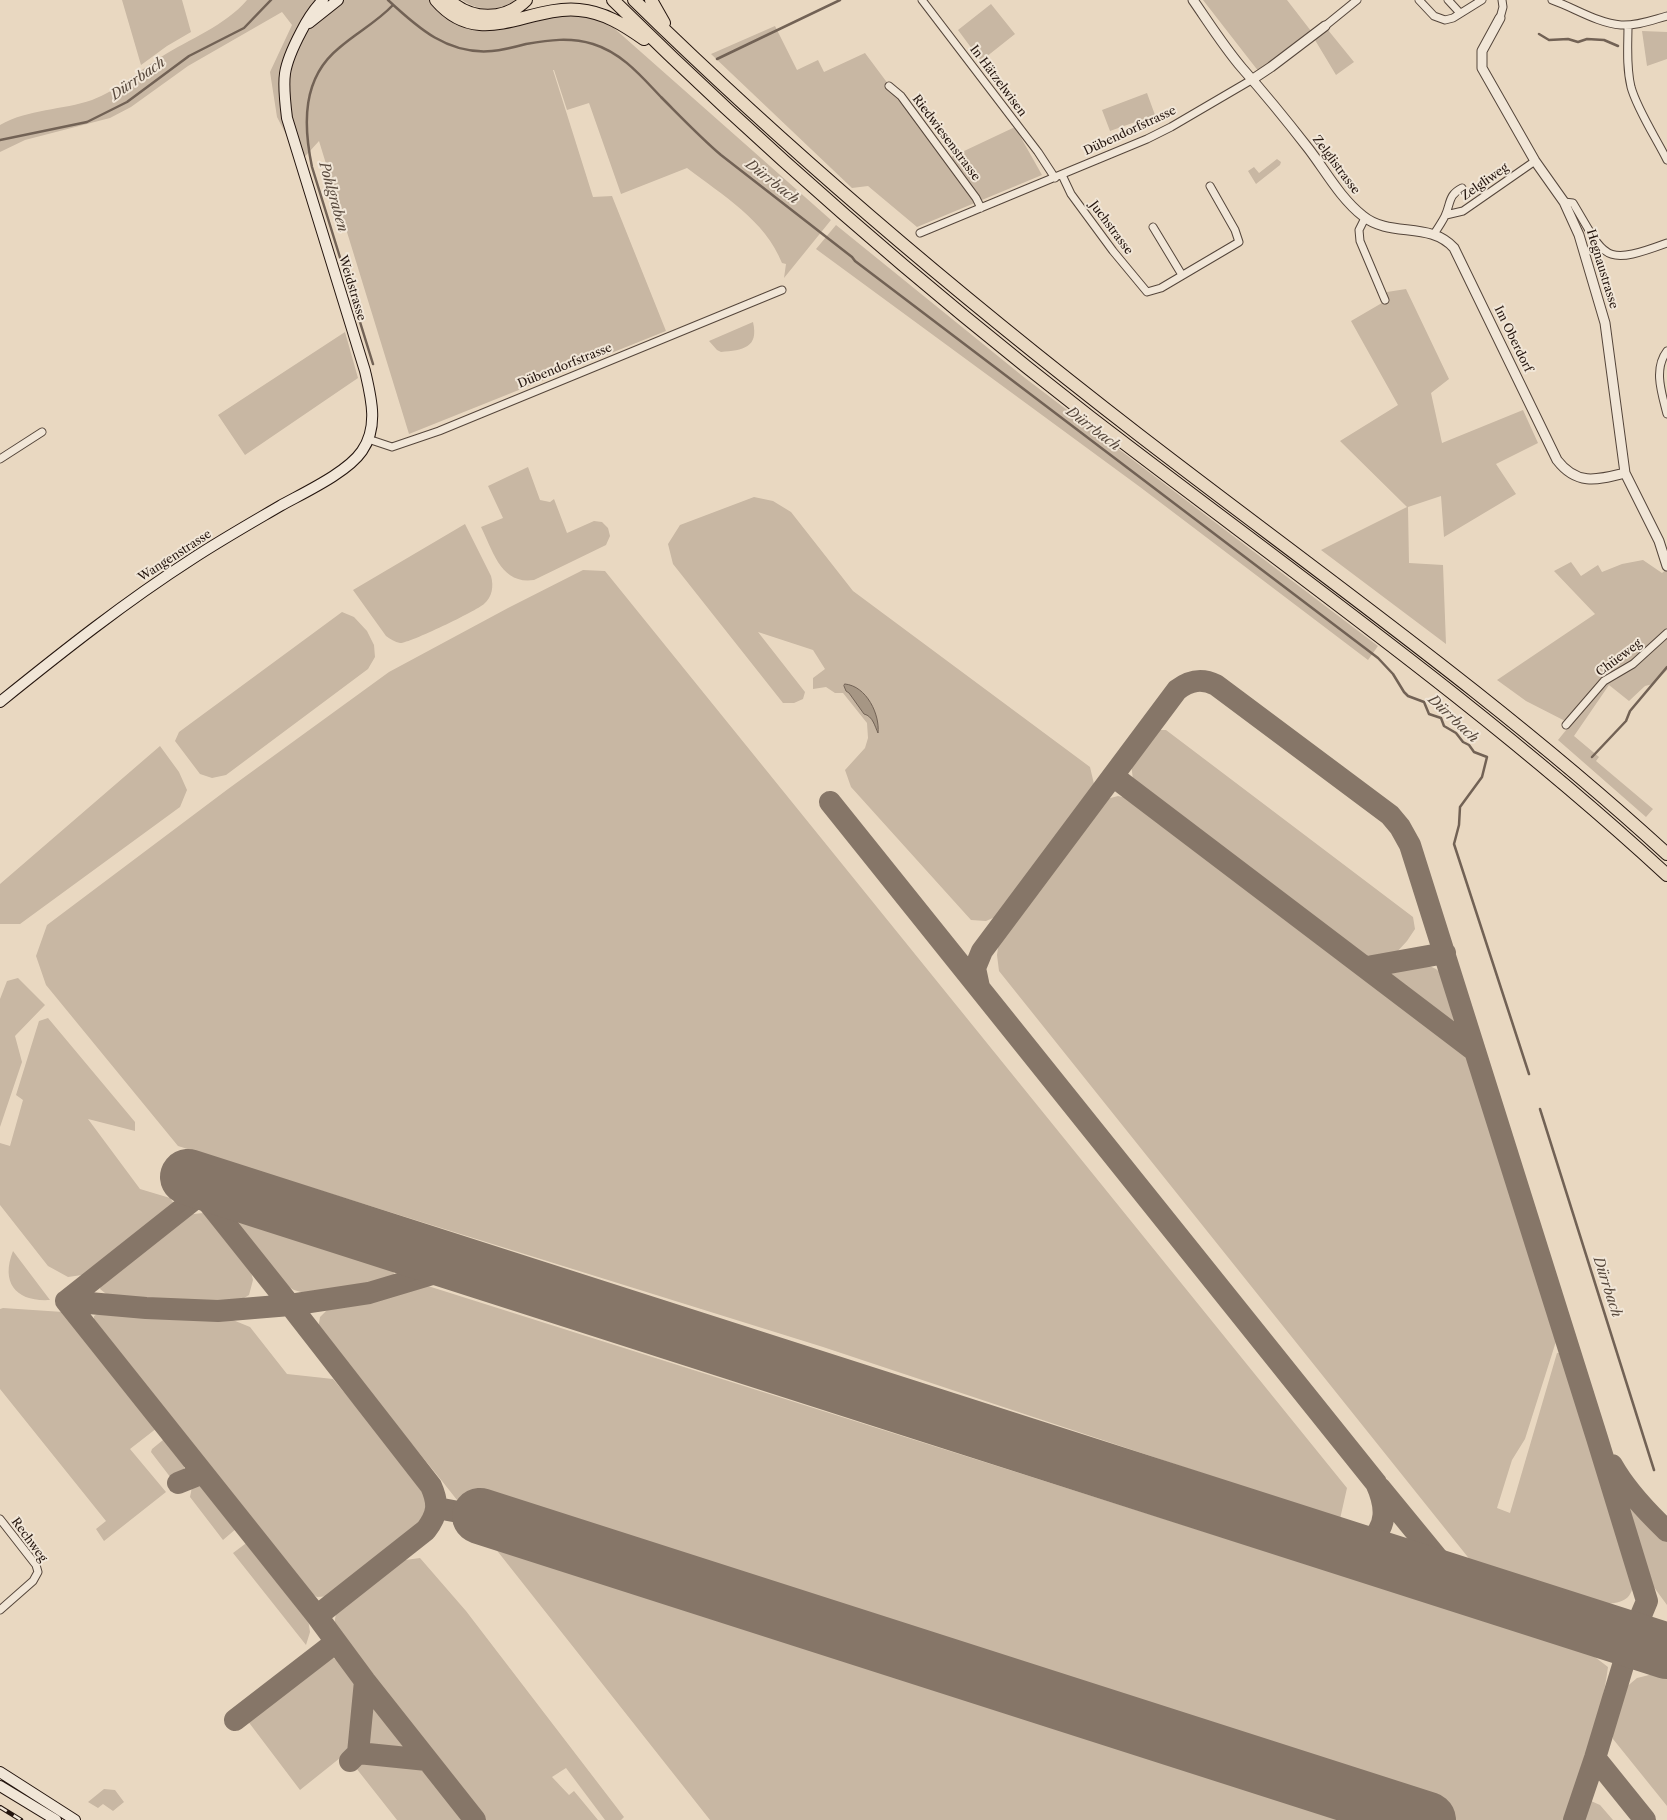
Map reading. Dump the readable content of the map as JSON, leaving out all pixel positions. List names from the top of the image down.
{
  "streets": {
    "main road": ["Weidstrasse", "Wangenstrasse"],
    "street": [
      "In Hätzelwisen",
      "Dübendorfstrasse",
      "Riedwiesenstrasse",
      "Zelglistrasse",
      "Zelgliweg",
      "Juchstrasse",
      "Hegnaustrasse",
      "Im Oberdorf",
      "Chüeweg",
      "Rechweg"
    ]
  },
  "crossings": [
    ["In Hätzelwisen", "Dübendorfstrasse"],
    ["In Hätzelwisen", "Juchstrasse"],
    ["Dübendorfstrasse", "Riedwiesenstrasse"],
    ["Dübendorfstrasse", "Zelglistrasse"],
    ["Dübendorfstrasse", "Juchstrasse"],
    ["Dübendorfstrasse", "Weidstrasse"],
    ["Dübendorfstrasse", "Wangenstrasse"],
    ["Zelgliweg", "Hegnaustrasse"],
    ["Zelgliweg", "Im Oberdorf"],
    ["Hegnaustrasse", "Im Oberdorf"],
    ["Weidstrasse", "Wangenstrasse"]
  ],
  "water": ["Dürrbach", "Pohlgraben"]
}
